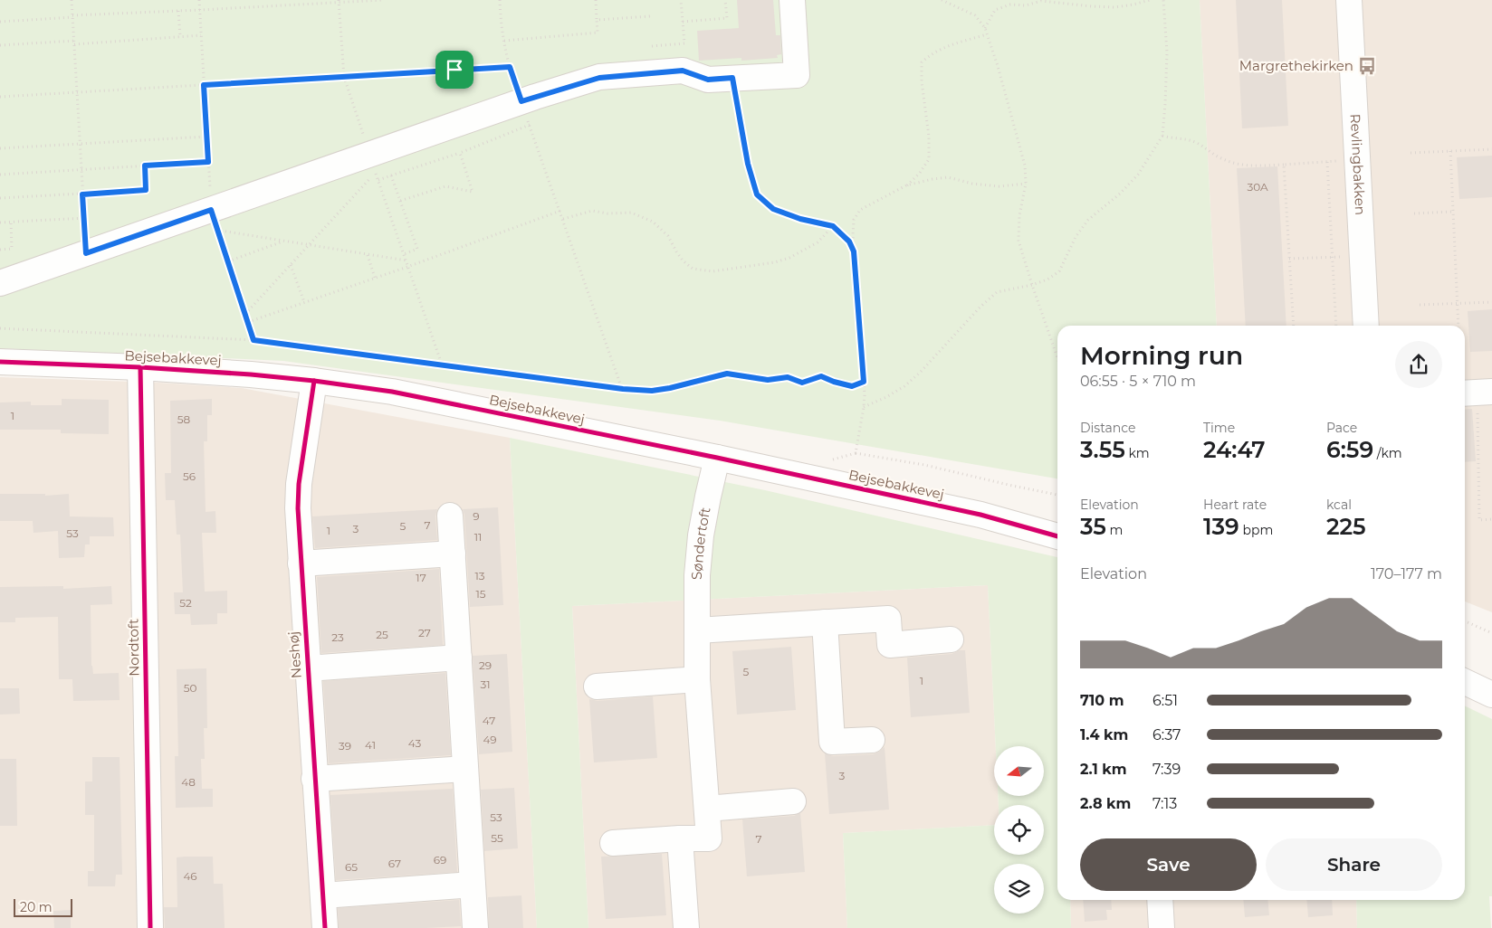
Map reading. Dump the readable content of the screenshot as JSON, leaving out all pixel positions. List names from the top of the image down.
{
  "streets": {
    "street": [
      "Revlingbakken",
      "Bejsebakkevej",
      "Søndertoft",
      "Nordtoft",
      "Neshøj"
    ]
  },
  "crossings": [
    ["Bejsebakkevej", "Søndertoft"],
    ["Bejsebakkevej", "Nordtoft"],
    ["Bejsebakkevej", "Neshøj"]
  ],
  "places": {
    "bus stop": ["Margrethekirken"]
  },
  "house_numbers": [
    "30A",
    "1",
    "58",
    "56",
    "9",
    "7",
    "5",
    "3",
    "1",
    "53",
    "11",
    "13",
    "17",
    "15",
    "52",
    "27",
    "25",
    "23",
    "29",
    "5",
    "1",
    "31",
    "50",
    "47",
    "49",
    "43",
    "41",
    "39",
    "3",
    "48",
    "53",
    "55",
    "7",
    "69",
    "67",
    "65",
    "46"
  ],
  "scale_bar": "20 m",
  "north": "left",
  "page": {
    "heading": ["Morning run", "06:55 · 5 × 710 m"],
    "stats": [
      ["Distance", "3.55 km"],
      ["Time", "24:47"],
      ["Pace", "6:59 /km"],
      ["Elevation", "35 m"],
      ["Heart rate", "139 bpm"],
      ["kcal", "225"]
    ],
    "chart": ["Elevation", "170–177 m"],
    "list": [
      {
        "name": "710 m",
        "note": "6:51"
      },
      {
        "name": "1.4 km",
        "note": "6:37"
      },
      {
        "name": "2.1 km",
        "note": "7:39"
      },
      {
        "name": "2.8 km",
        "note": "7:13"
      }
    ],
    "buttons": ["Save", "Share"],
    "scale": "20 m"
  }
}
